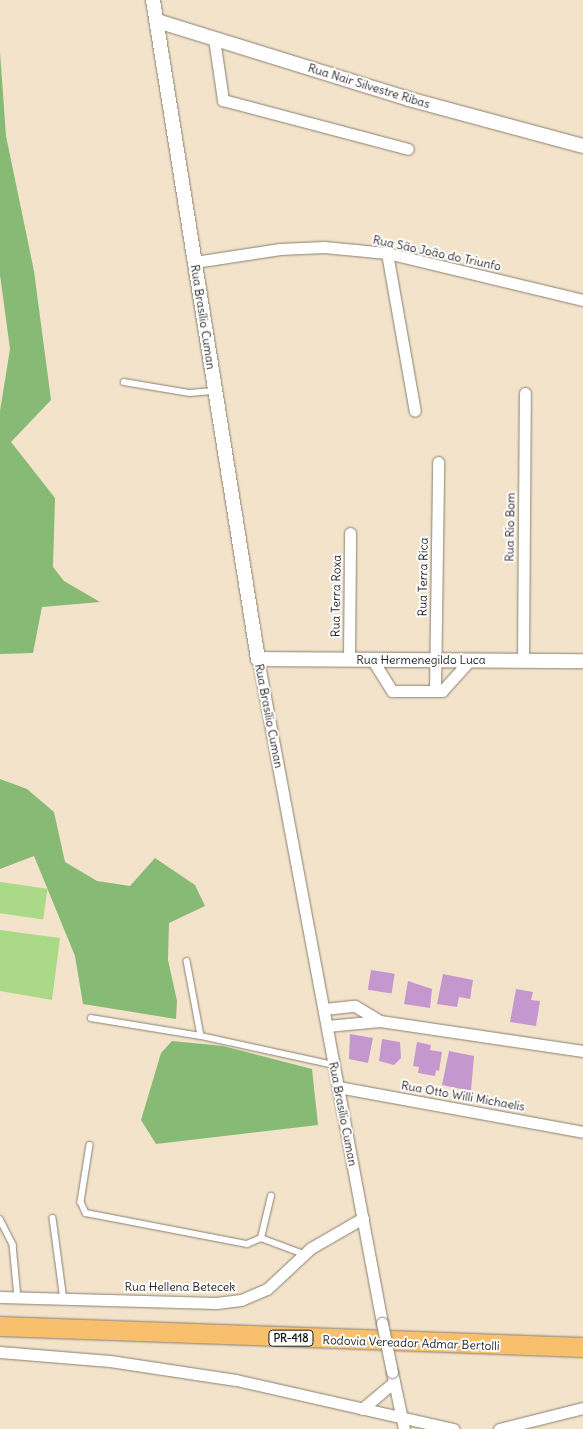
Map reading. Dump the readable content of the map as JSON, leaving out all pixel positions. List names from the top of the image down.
{
  "streets": {
    "highway": ["PR-418", "Rodovia Vereador Admar Bertolli"],
    "street": [
      "Rua Nair Silvestre Ribas",
      "Rua São João do Triunfo",
      "Rua Brasílio Cuman",
      "Rua Rio Bom",
      "Rua Terra Rica",
      "Rua Terra Roxa",
      "Rua Hermenegildo Luca",
      "Rua Otto Willi Michaelis",
      "Rua Hellena Betecek"
    ]
  },
  "crossings": [
    ["Rua Nair Silvestre Ribas", "Rua Brasílio Cuman"],
    ["Rua São João do Triunfo", "Rua Brasílio Cuman"],
    ["Rua Brasílio Cuman", "Rua Hermenegildo Luca"],
    ["Rua Brasílio Cuman", "Rua Otto Willi Michaelis"],
    ["Rua Brasílio Cuman", "Rua Hellena Betecek"],
    ["Rua Rio Bom", "Rua Hermenegildo Luca"],
    ["Rua Terra Rica", "Rua Hermenegildo Luca"],
    ["Rua Terra Roxa", "Rua Hermenegildo Luca"]
  ]
}
